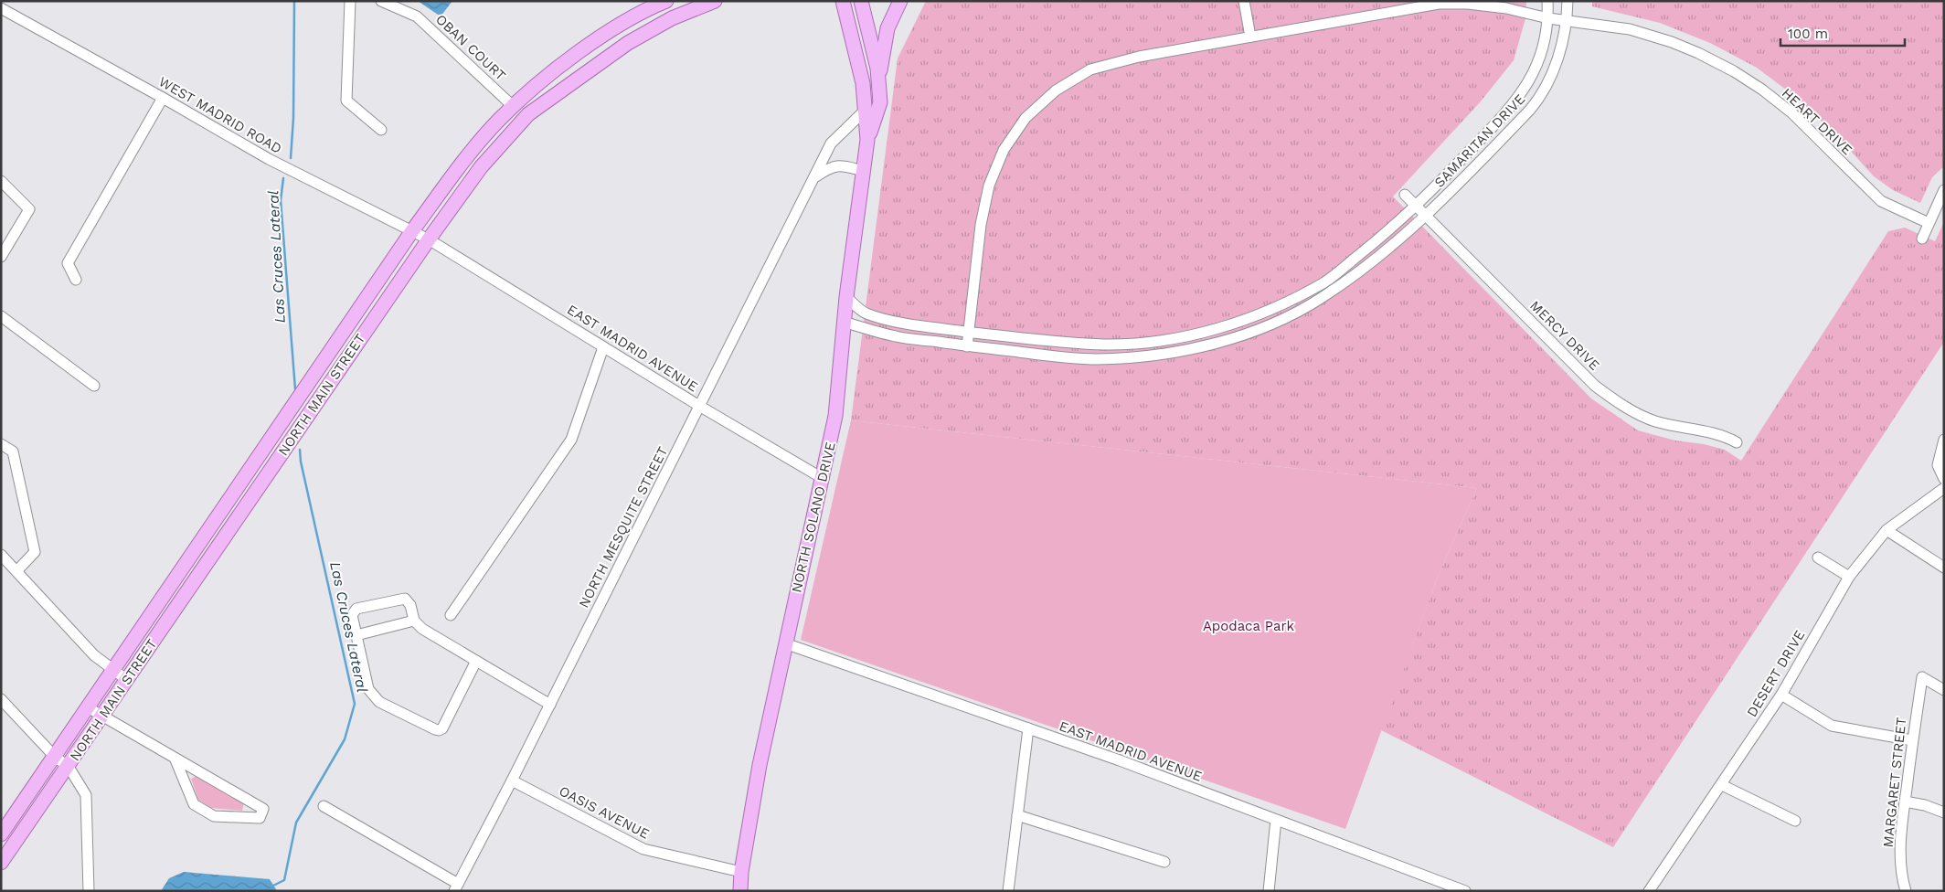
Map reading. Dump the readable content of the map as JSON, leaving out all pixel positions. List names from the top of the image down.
{
  "streets": {
    "main road": ["NORTH MAIN STREET", "NORTH SOLANO DRIVE"],
    "street": [
      "OBAN COURT",
      "WEST MADRID ROAD",
      "HEART DRIVE",
      "SAMARITAN DRIVE",
      "MERCY DRIVE",
      "EAST MADRID AVENUE",
      "NORTH MESQUITE STREET",
      "DESERT DRIVE",
      "MARGARET STREET",
      "OASIS AVENUE"
    ]
  },
  "crossings": [
    ["OBAN COURT", "NORTH MAIN STREET"],
    ["WEST MADRID ROAD", "EAST MADRID AVENUE"],
    ["WEST MADRID ROAD", "NORTH MAIN STREET"],
    ["HEART DRIVE", "SAMARITAN DRIVE"],
    ["SAMARITAN DRIVE", "MERCY DRIVE"],
    ["SAMARITAN DRIVE", "NORTH SOLANO DRIVE"],
    ["EAST MADRID AVENUE", "NORTH MAIN STREET"],
    ["EAST MADRID AVENUE", "NORTH SOLANO DRIVE"],
    ["EAST MADRID AVENUE", "NORTH MESQUITE STREET"],
    ["NORTH SOLANO DRIVE", "NORTH MESQUITE STREET"],
    ["NORTH SOLANO DRIVE", "OASIS AVENUE"],
    ["NORTH MESQUITE STREET", "OASIS AVENUE"]
  ],
  "water": ["Las Cruces Lateral"],
  "parks": ["Apodaca Park"],
  "scale_bar": "100 m"
}
